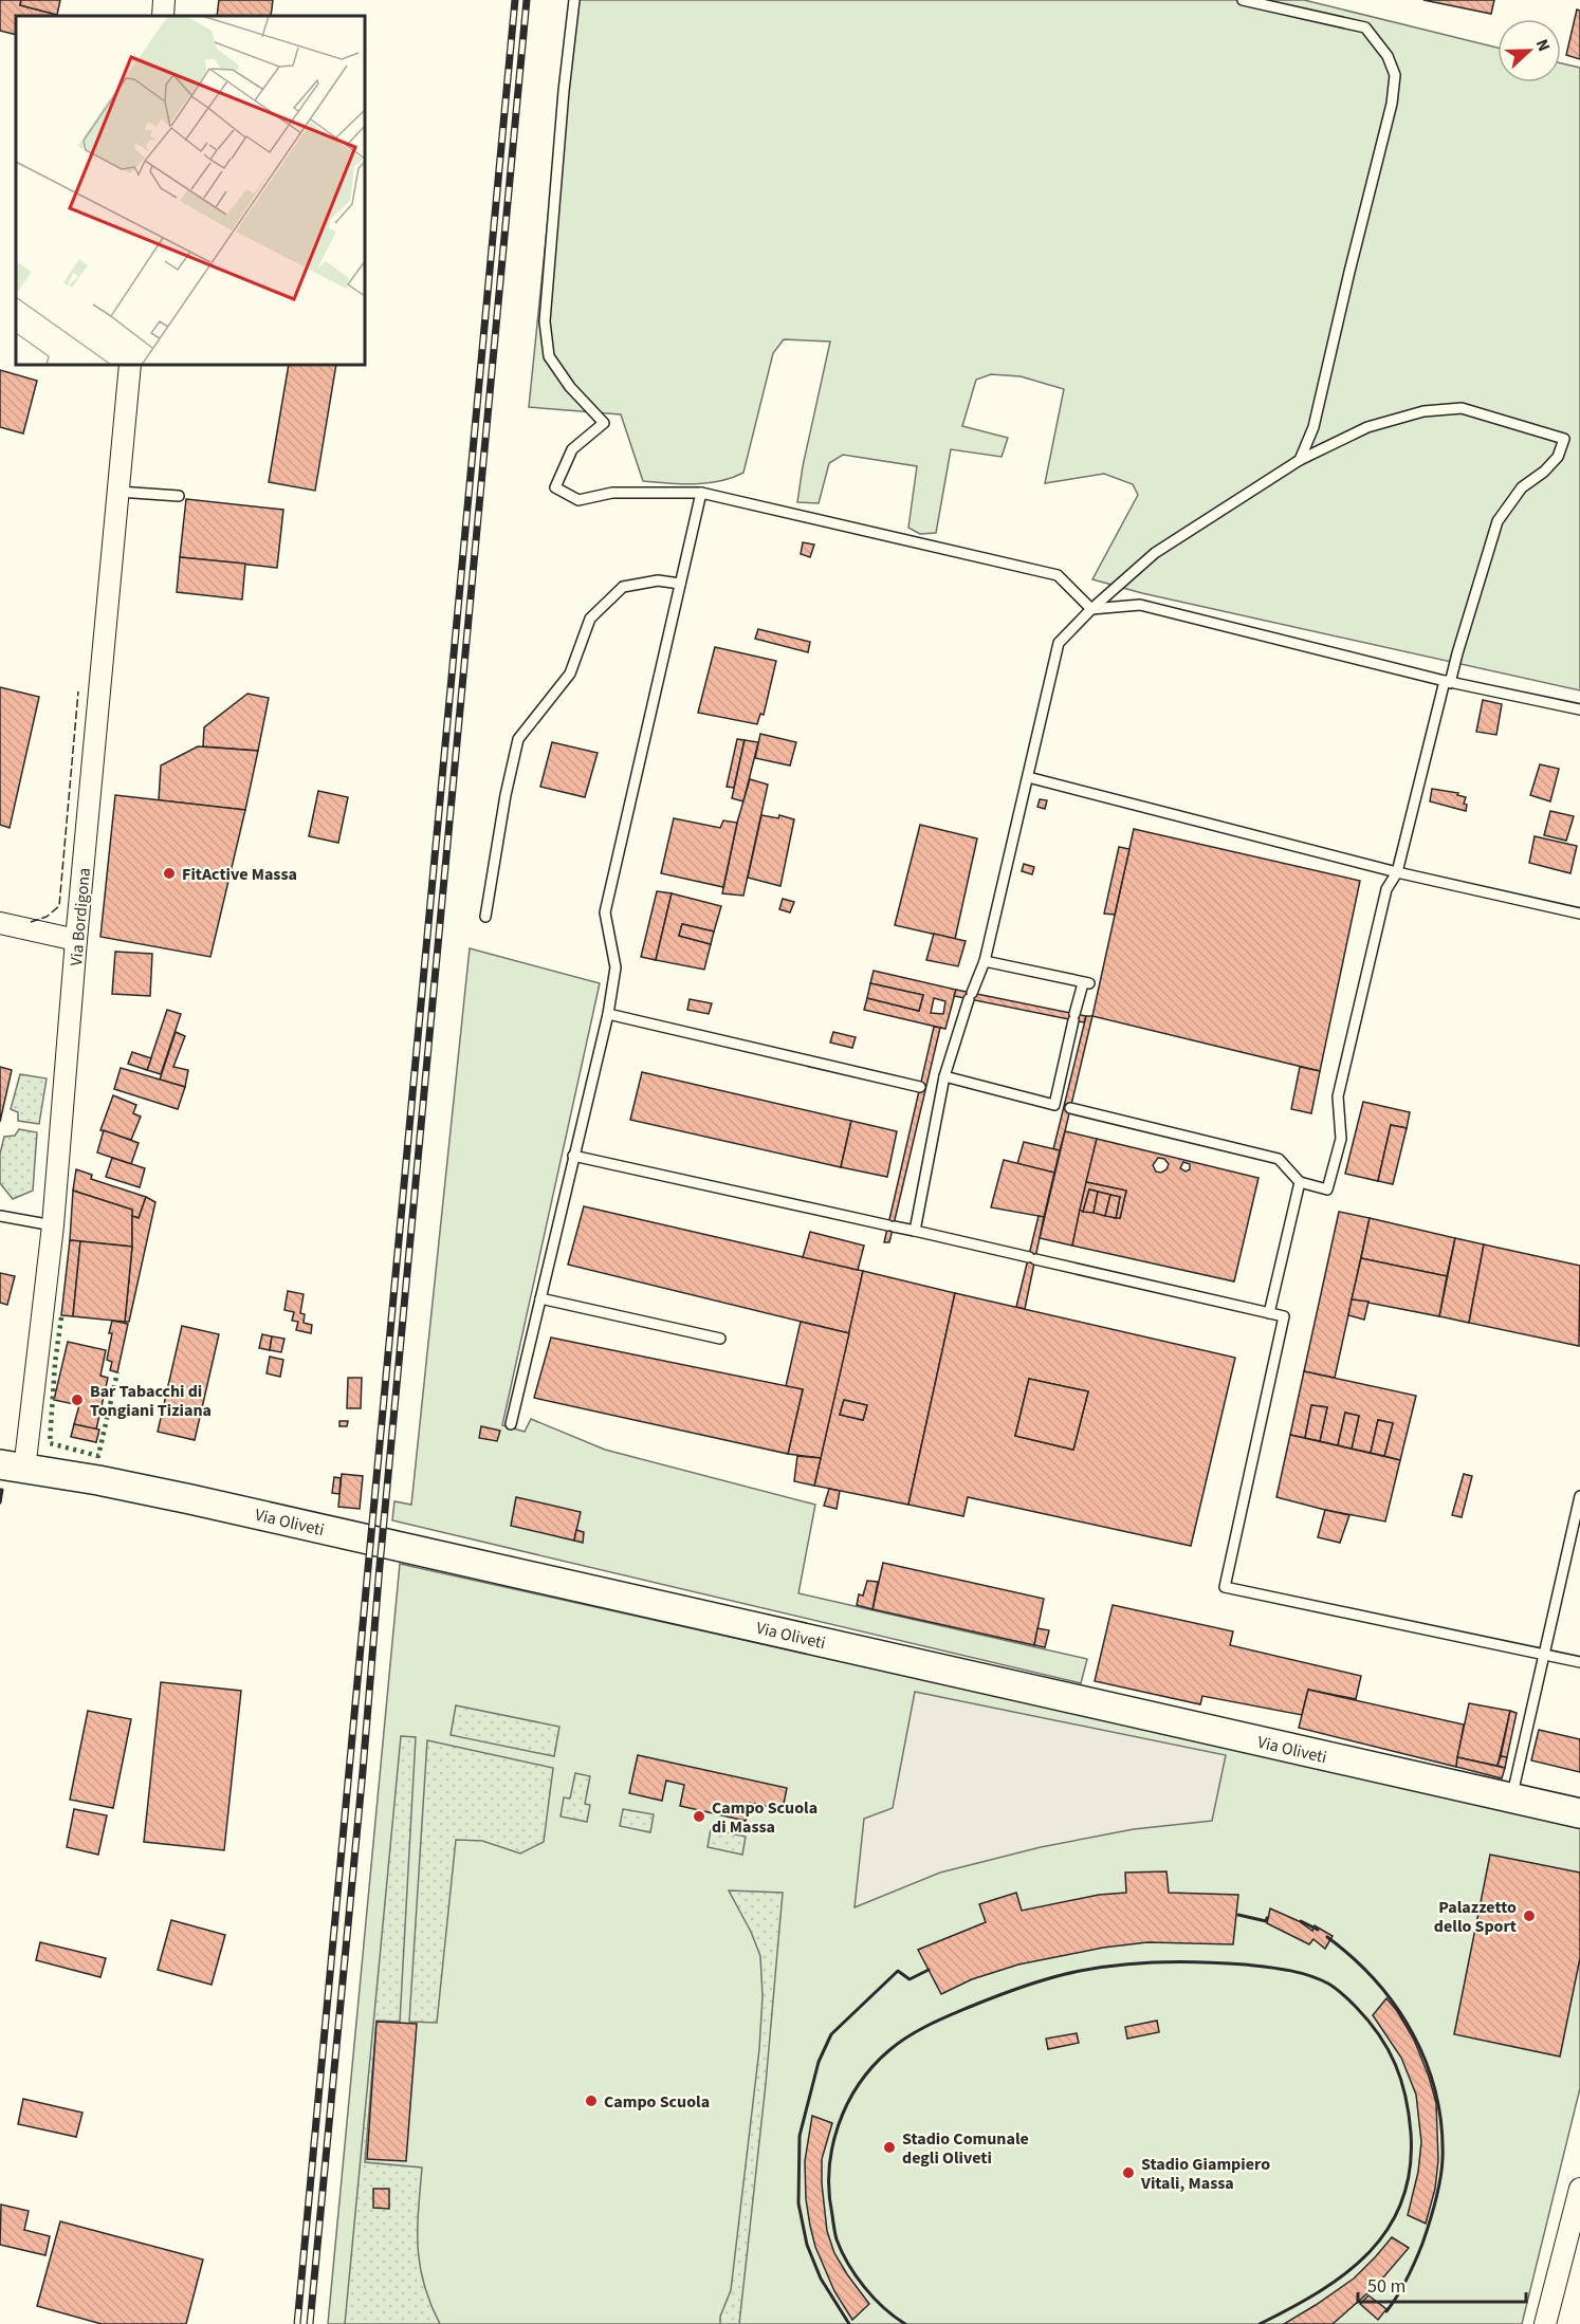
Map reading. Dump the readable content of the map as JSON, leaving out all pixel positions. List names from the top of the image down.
{
  "streets": {
    "main road": ["Via Oliveti"],
    "street": ["Via Bordigona"]
  },
  "crossings": [
    ["Via Bordigona", "Via Oliveti"]
  ],
  "places": [
    "FitActive Massa",
    "Bar Tabacchi di Tongiani Tiziana",
    "Campo Scuola di Massa",
    "Palazzetto dello Sport",
    "Campo Scuola",
    "Stadio Comunale degli Oliveti",
    "Stadio Giampiero Vitali, Massa"
  ],
  "scale_bar": "50 m",
  "north": "right"
}
